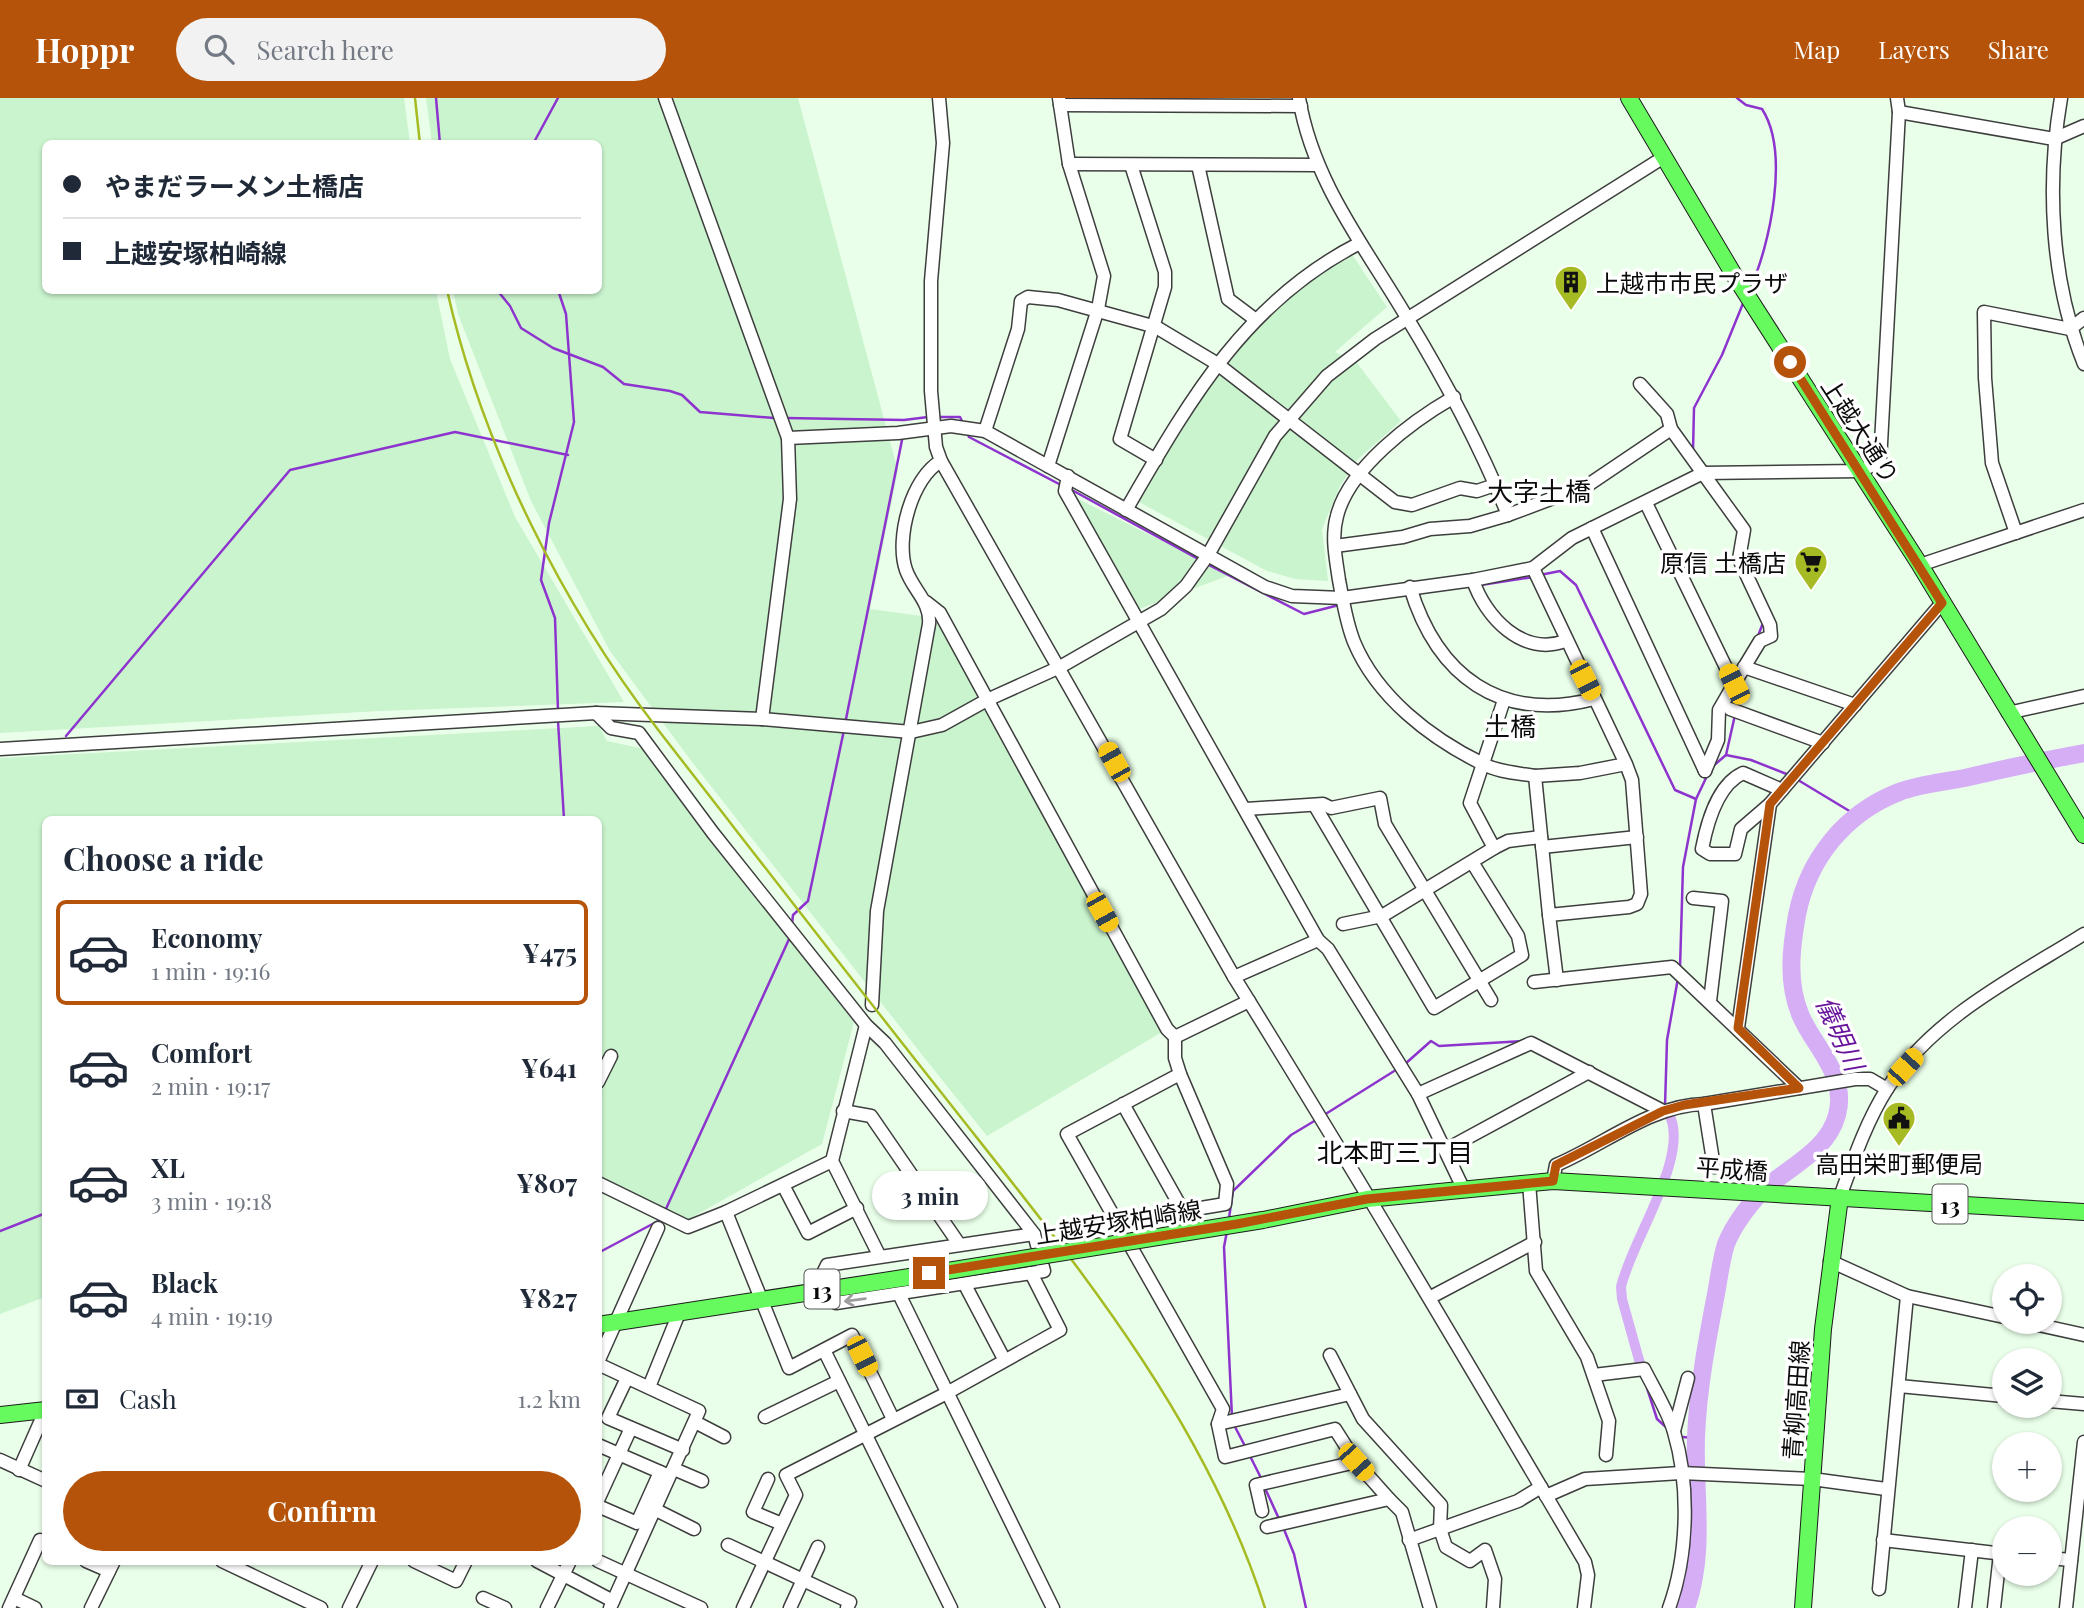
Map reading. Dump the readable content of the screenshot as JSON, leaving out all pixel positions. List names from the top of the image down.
{
  "streets": {
    "main road": [
      "上越大通り",
      "平成橋",
      "13",
      "上越安塚柏崎線",
      "青柳高田線"
    ]
  },
  "crossings": [
    ["平成橋", "13"],
    ["平成橋", "上越安塚柏崎線"],
    ["平成橋", "青柳高田線"],
    ["13", "青柳高田線"]
  ],
  "districts": ["大字土橋", "土橋", "北本町三丁目"],
  "water": ["儀明川"],
  "places": {
    "building": ["上越市市民プラザ"],
    "supermarket": ["原信 土橋店"],
    "public building": ["高田栄町郵便局"]
  },
  "page": {
    "header": "Hoppr",
    "search": "Search here",
    "nav": ["Map", "Layers", "Share"],
    "banner": ["やまだラーメン土橋店", "上越安塚柏崎線"],
    "heading": "Choose a ride",
    "list": [
      {
        "name": "Economy",
        "note": "1 min · 19:16",
        "value": "¥475"
      },
      {
        "name": "Comfort",
        "note": "2 min · 19:17",
        "value": "¥641"
      },
      {
        "name": "XL",
        "note": "3 min · 19:18",
        "value": "¥807"
      },
      {
        "name": "Black",
        "note": "4 min · 19:19",
        "value": "¥827"
      }
    ],
    "bubble": "3 min",
    "map_buttons": ["+", "−"],
    "pay": ["Cash", "1.2 km"],
    "buttons": "Confirm"
  }
}
